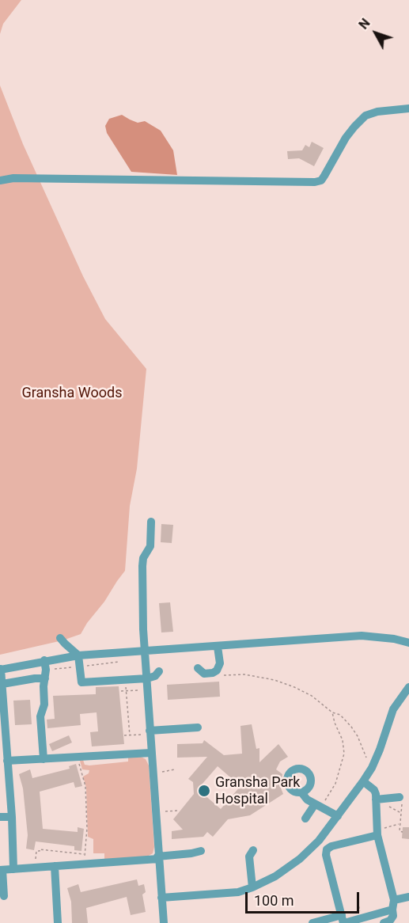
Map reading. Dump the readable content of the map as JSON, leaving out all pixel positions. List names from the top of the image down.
{
  "parks": ["Gransha Woods"],
  "places": ["Gransha Park Hospital"],
  "scale_bar": "100 m",
  "north": "top left"
}
